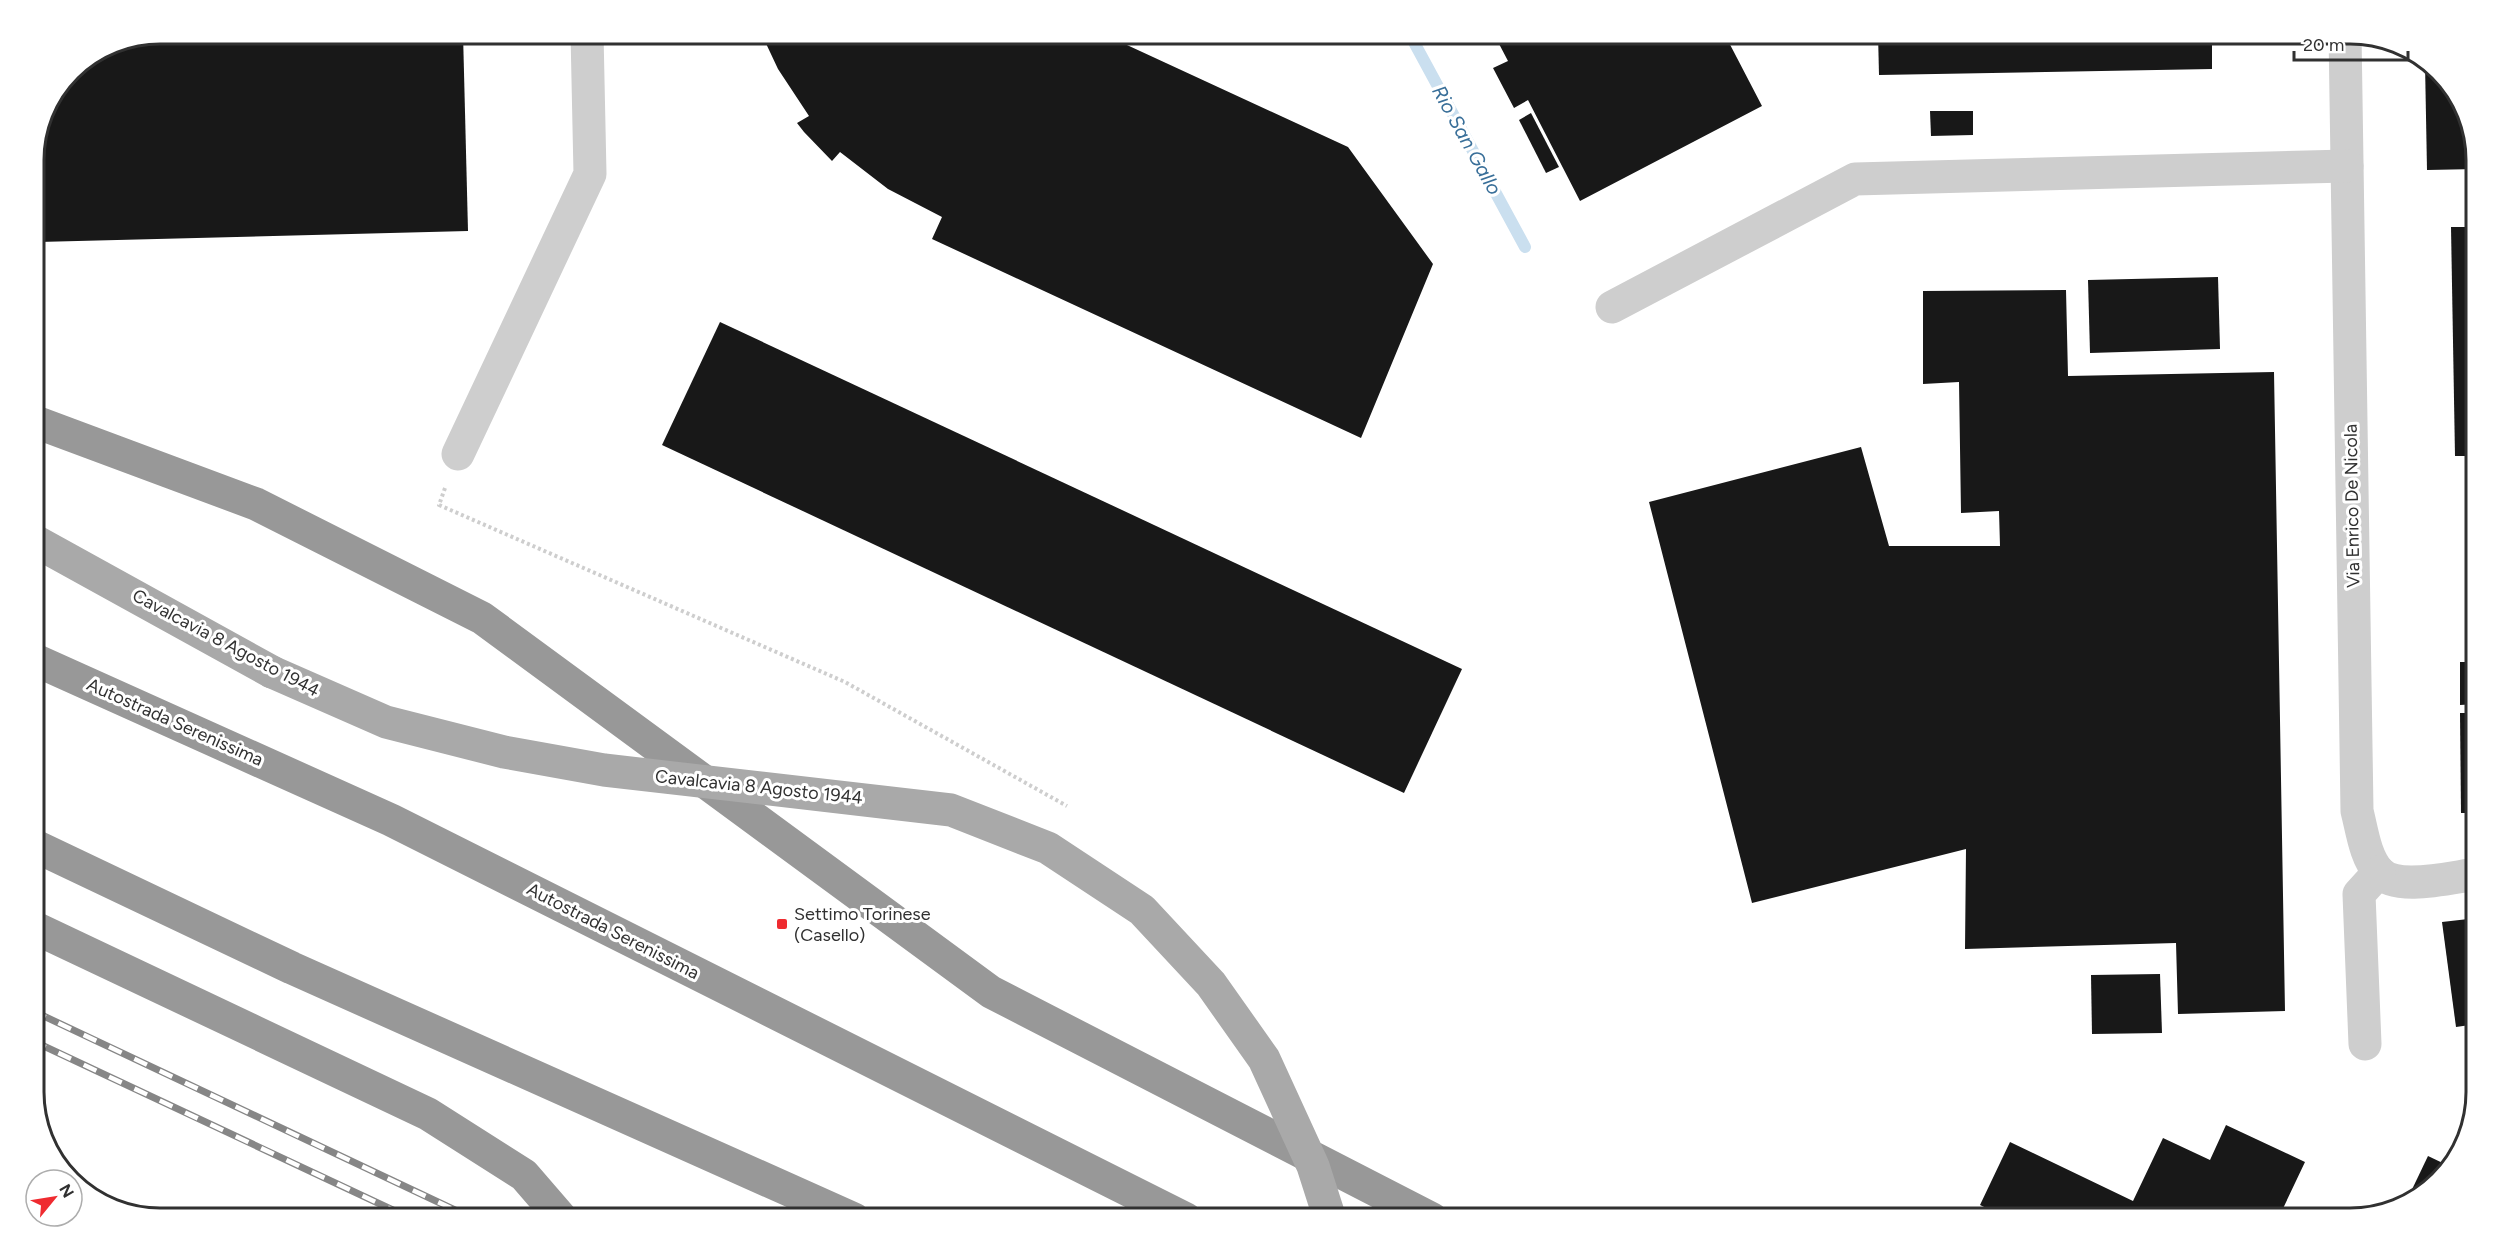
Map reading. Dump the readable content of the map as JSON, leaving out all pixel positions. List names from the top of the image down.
{
  "streets": {
    "highway": ["Autostrada Serenissima"],
    "main road": ["Cavalcavia 8 Agosto 1944"],
    "street": ["Via Enrico De Nicola"]
  },
  "water": ["Rio San Gallo"],
  "places": {
    "transit": ["Settimo Torinese (Casello)"]
  },
  "scale_bar": "20 m",
  "north": "top right"
}
